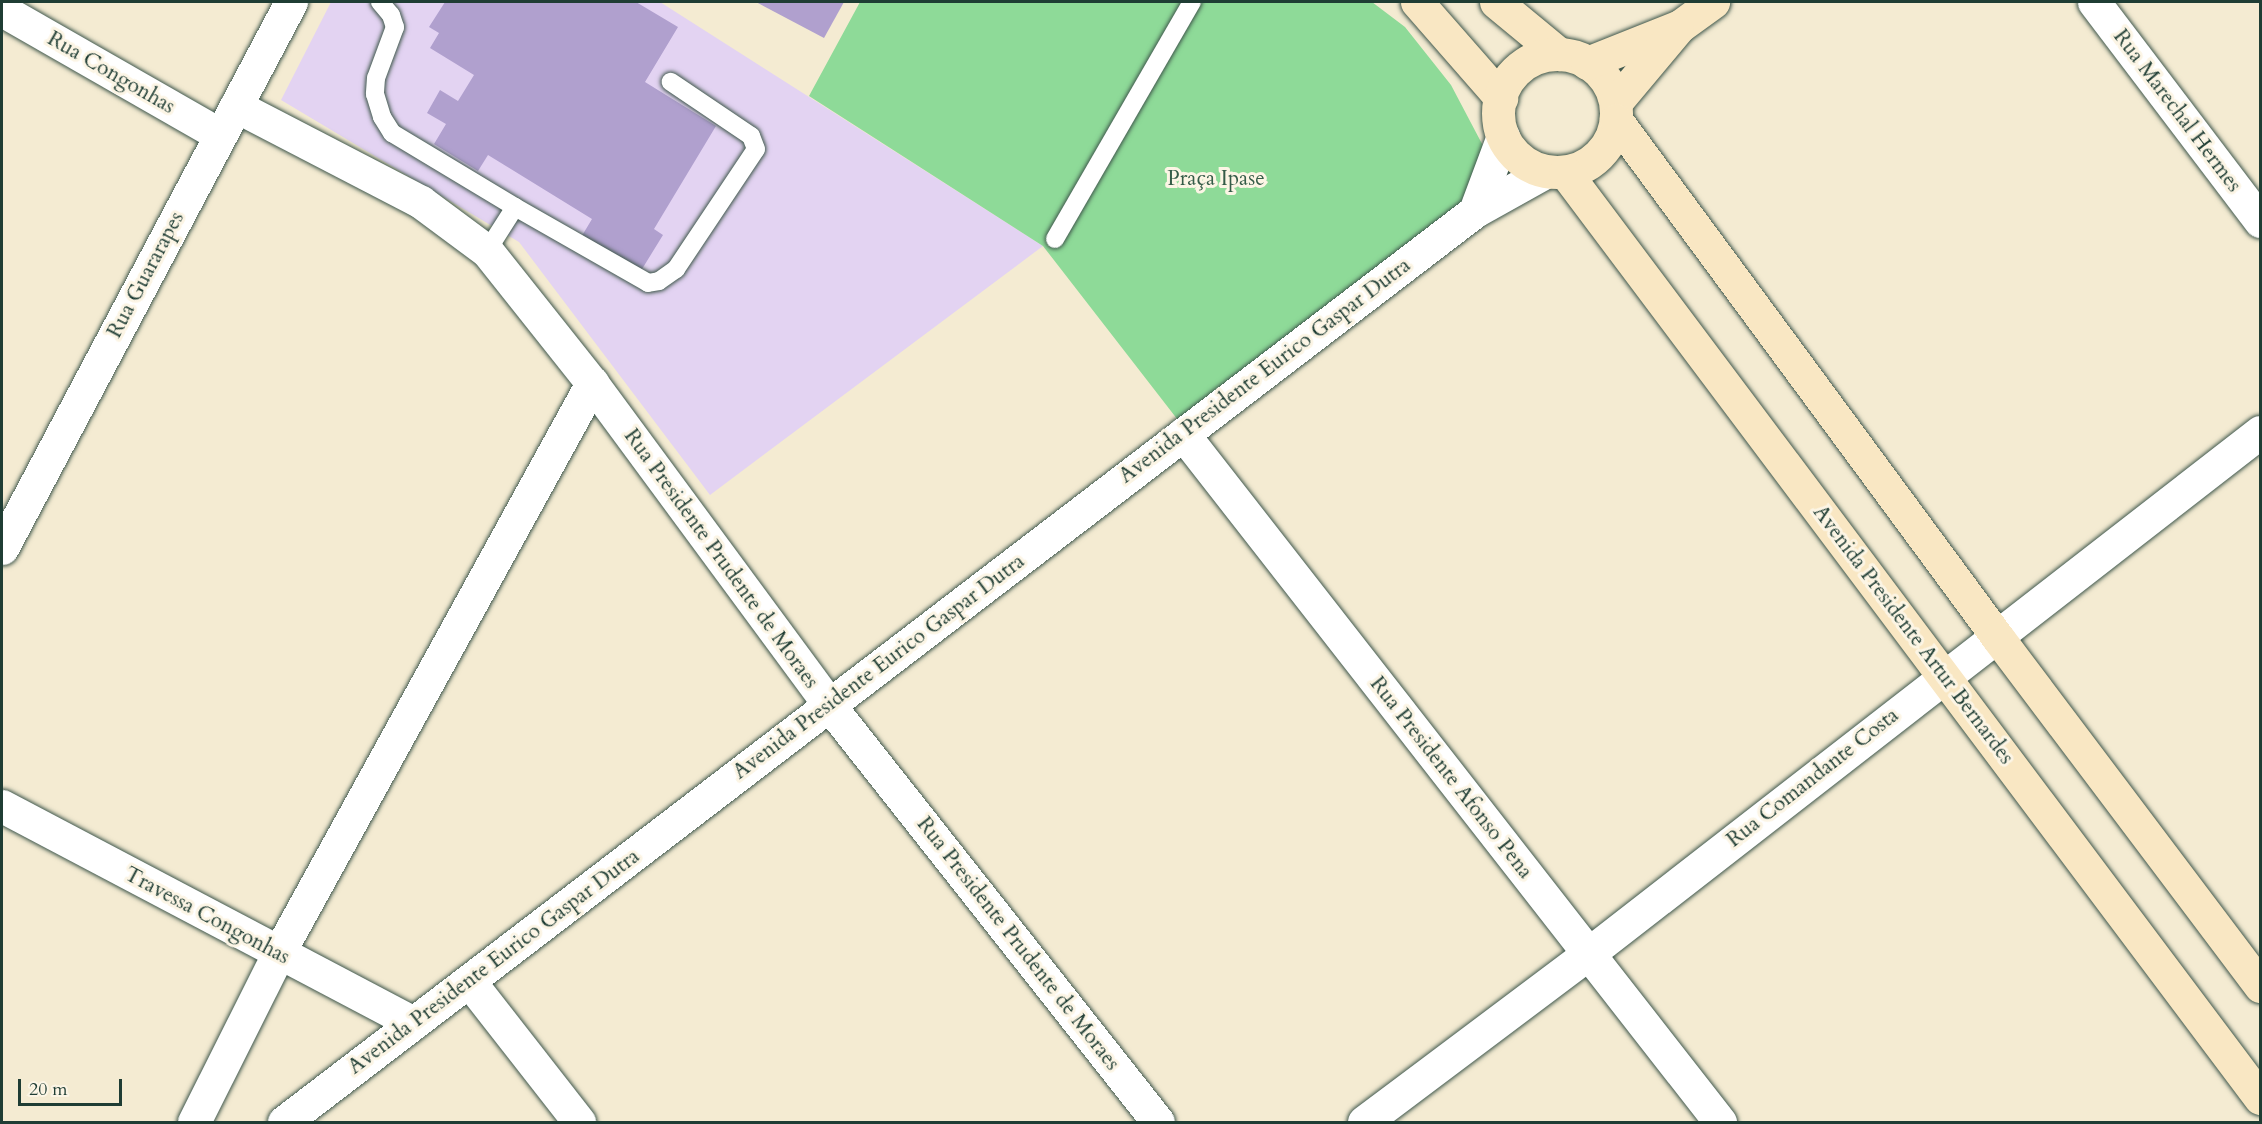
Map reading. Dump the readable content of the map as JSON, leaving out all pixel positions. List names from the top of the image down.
{
  "streets": {
    "main road": ["Avenida Presidente Artur Bernardes"],
    "street": [
      "Rua Congonhas",
      "Rua Marechal Hermes",
      "Rua Guararapes",
      "Avenida Presidente Eurico Gaspar Dutra",
      "Rua Presidente Prudente de Moraes",
      "Rua Presidente Afonso Pena",
      "Rua Comandante Costa",
      "Travessa Congonhas"
    ]
  },
  "crossings": [
    ["Rua Congonhas", "Rua Guararapes"],
    ["Rua Guararapes", "Rua Presidente Prudente de Moraes"],
    ["Avenida Presidente Eurico Gaspar Dutra", "Rua Presidente Prudente de Moraes"],
    ["Avenida Presidente Eurico Gaspar Dutra", "Avenida Presidente Artur Bernardes"],
    ["Avenida Presidente Eurico Gaspar Dutra", "Rua Presidente Afonso Pena"],
    ["Avenida Presidente Eurico Gaspar Dutra", "Travessa Congonhas"],
    ["Avenida Presidente Artur Bernardes", "Rua Comandante Costa"],
    ["Rua Presidente Afonso Pena", "Rua Comandante Costa"]
  ],
  "parks": ["Praça Ipase"],
  "scale_bar": "20 m"
}
